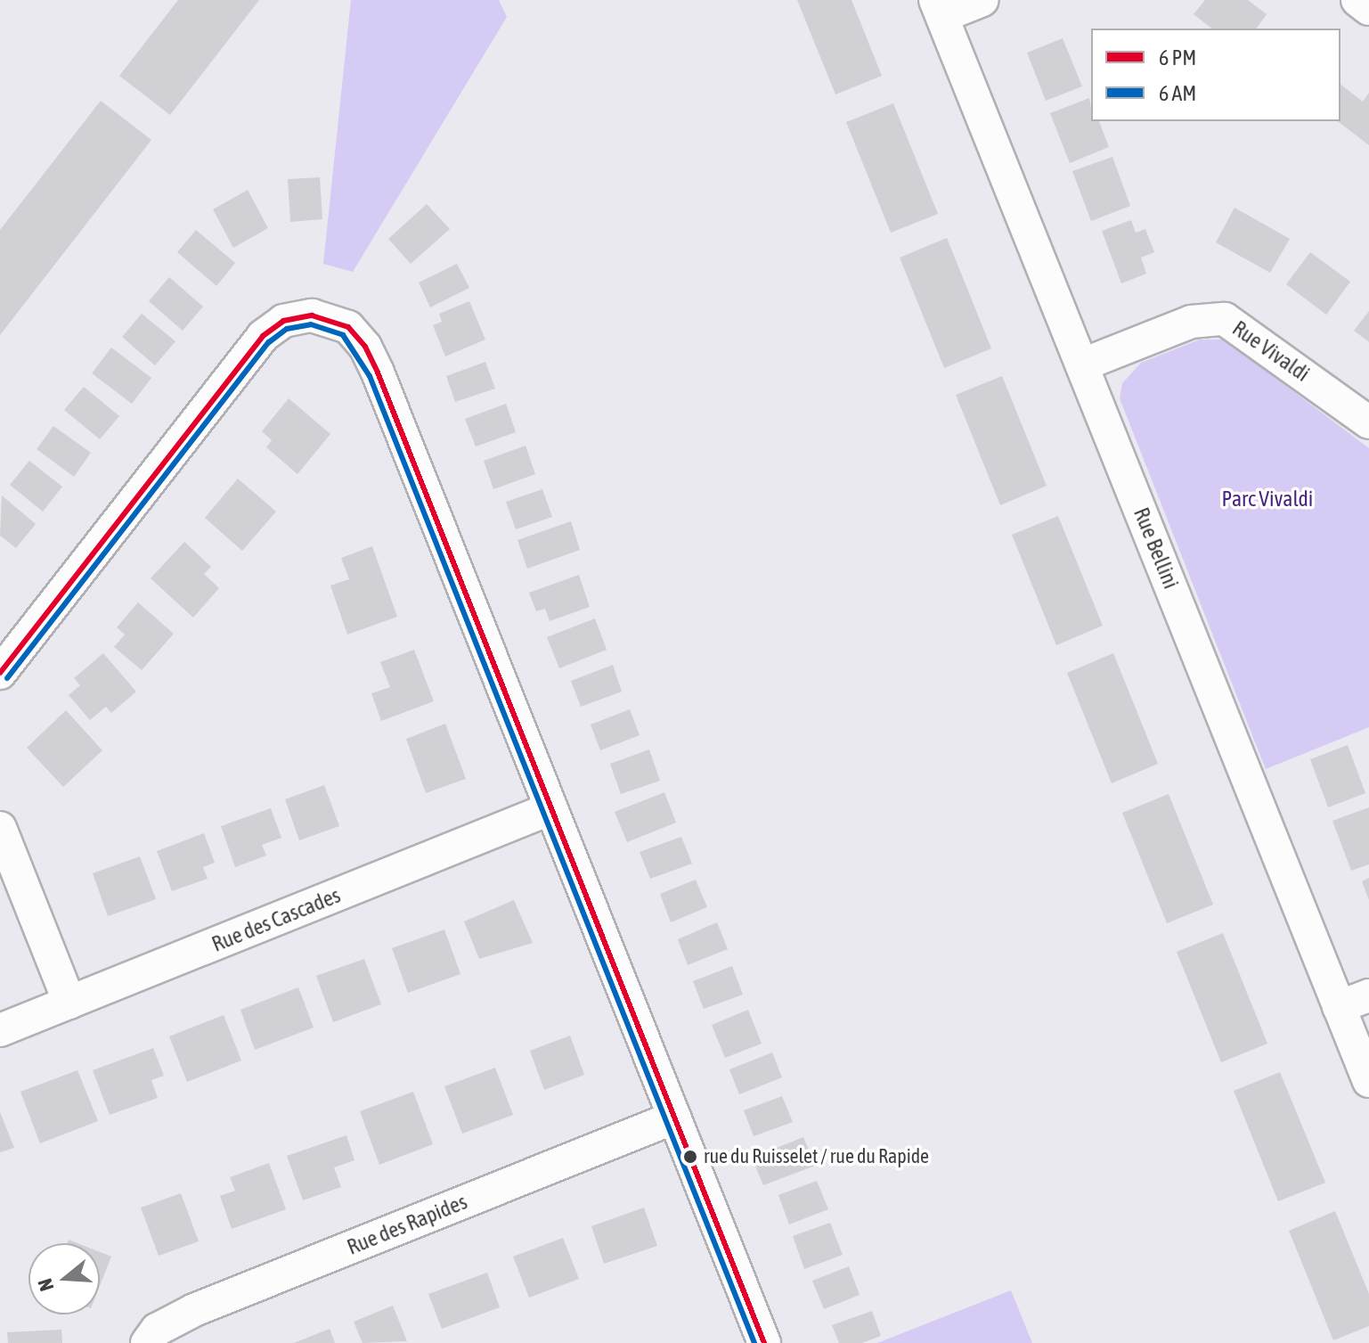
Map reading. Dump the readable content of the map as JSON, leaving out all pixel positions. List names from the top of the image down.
{
  "streets": {
    "street": [
      "Rue Vivaldi",
      "Rue Bellini",
      "Rue des Cascades",
      "Rue des Rapides"
    ]
  },
  "crossings": [
    ["Rue Vivaldi", "Rue Bellini"]
  ],
  "parks": ["Parc Vivaldi"],
  "places": ["rue du Ruisselet / rue du Rapide"],
  "legend": ["6 PM", "6 AM"],
  "north": "left"
}
